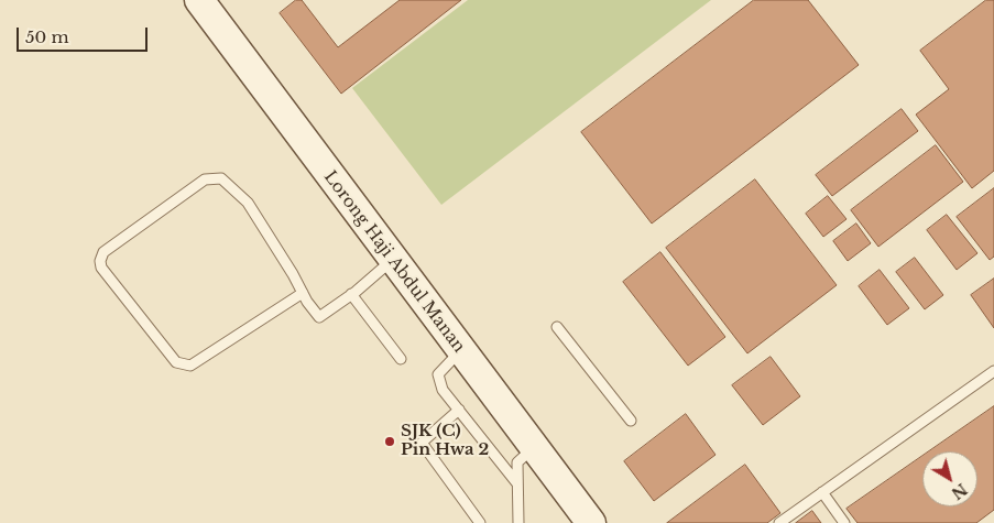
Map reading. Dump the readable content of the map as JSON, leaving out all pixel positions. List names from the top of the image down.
{
  "streets": {
    "street": ["Lorong Haji Abdul Manan"]
  },
  "places": ["SJK (C) Pin Hwa 2"],
  "scale_bar": "50 m",
  "north": "bottom right"
}
